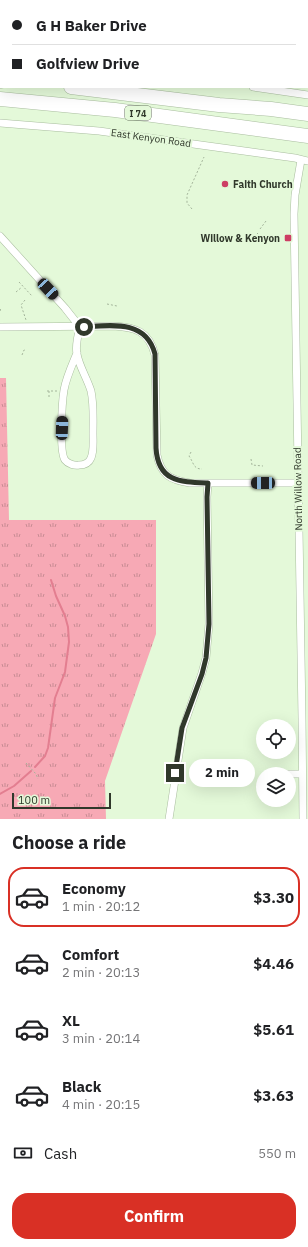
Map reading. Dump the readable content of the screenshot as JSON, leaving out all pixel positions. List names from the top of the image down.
{
  "streets": {
    "highway": ["I 74"],
    "street": ["East Kenyon Road", "North Willow Road"]
  },
  "crossings": [
    ["East Kenyon Road", "North Willow Road"]
  ],
  "places": {
    "other": ["Faith Church"],
    "transit": ["Willow & Kenyon"]
  },
  "scale_bar": "100 m",
  "page": {
    "banner": ["G H Baker Drive", "Golfview Drive"],
    "bubble": "2 min",
    "scale": "100 m",
    "heading": "Choose a ride",
    "list": [
      {
        "name": "Economy",
        "note": "1 min · 20:12",
        "value": "$3.30"
      },
      {
        "name": "Comfort",
        "note": "2 min · 20:13",
        "value": "$4.46"
      },
      {
        "name": "XL",
        "note": "3 min · 20:14",
        "value": "$5.61"
      },
      {
        "name": "Black",
        "note": "4 min · 20:15",
        "value": "$3.63"
      }
    ],
    "pay": ["Cash", "550 m"],
    "buttons": "Confirm"
  }
}
